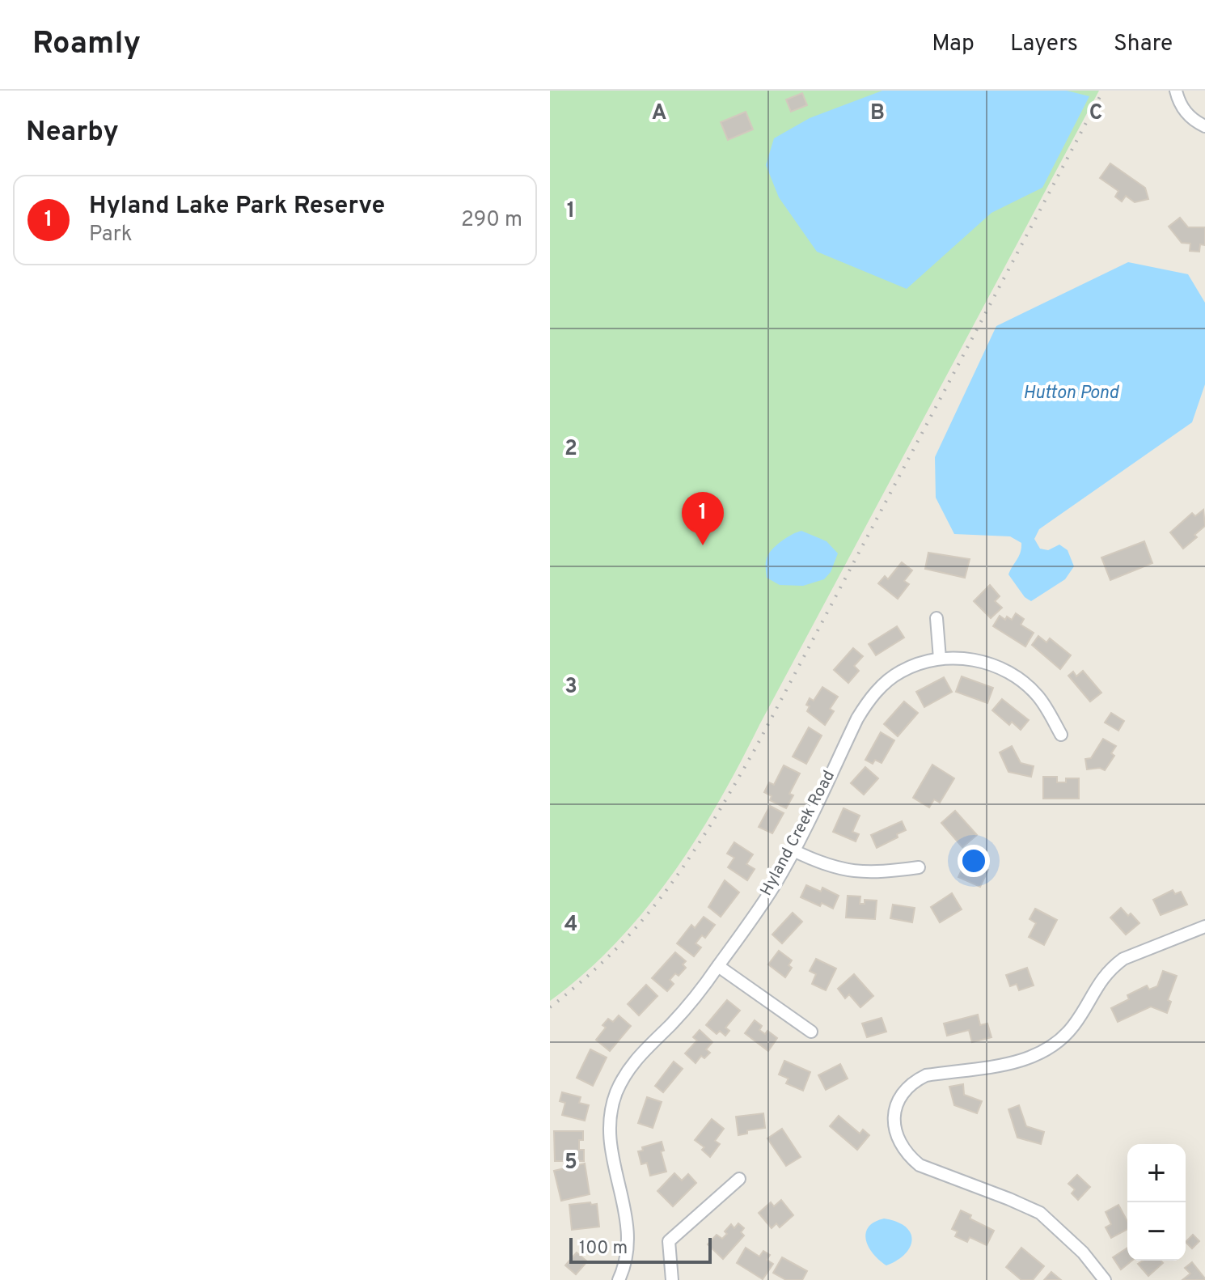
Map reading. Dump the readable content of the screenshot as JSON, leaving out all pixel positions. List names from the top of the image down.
{
  "streets": {
    "street": ["Hyland Creek Road"]
  },
  "water": ["Hutton Pond"],
  "scale_bar": "100 m",
  "page": {
    "header": "Roamly",
    "nav": ["Map", "Layers", "Share"],
    "heading": "Nearby",
    "list": [
      {
        "mark": "1",
        "name": "Hyland Lake Park Reserve",
        "note": "Park",
        "value": "290 m"
      }
    ],
    "pins": "1",
    "map_buttons": ["+", "−"],
    "scale": "100 m"
  },
  "grid": {
    "columns": ["A", "B", "C"],
    "rows": [
      "1",
      "2",
      "3",
      "4",
      "5"
    ]
  }
}
